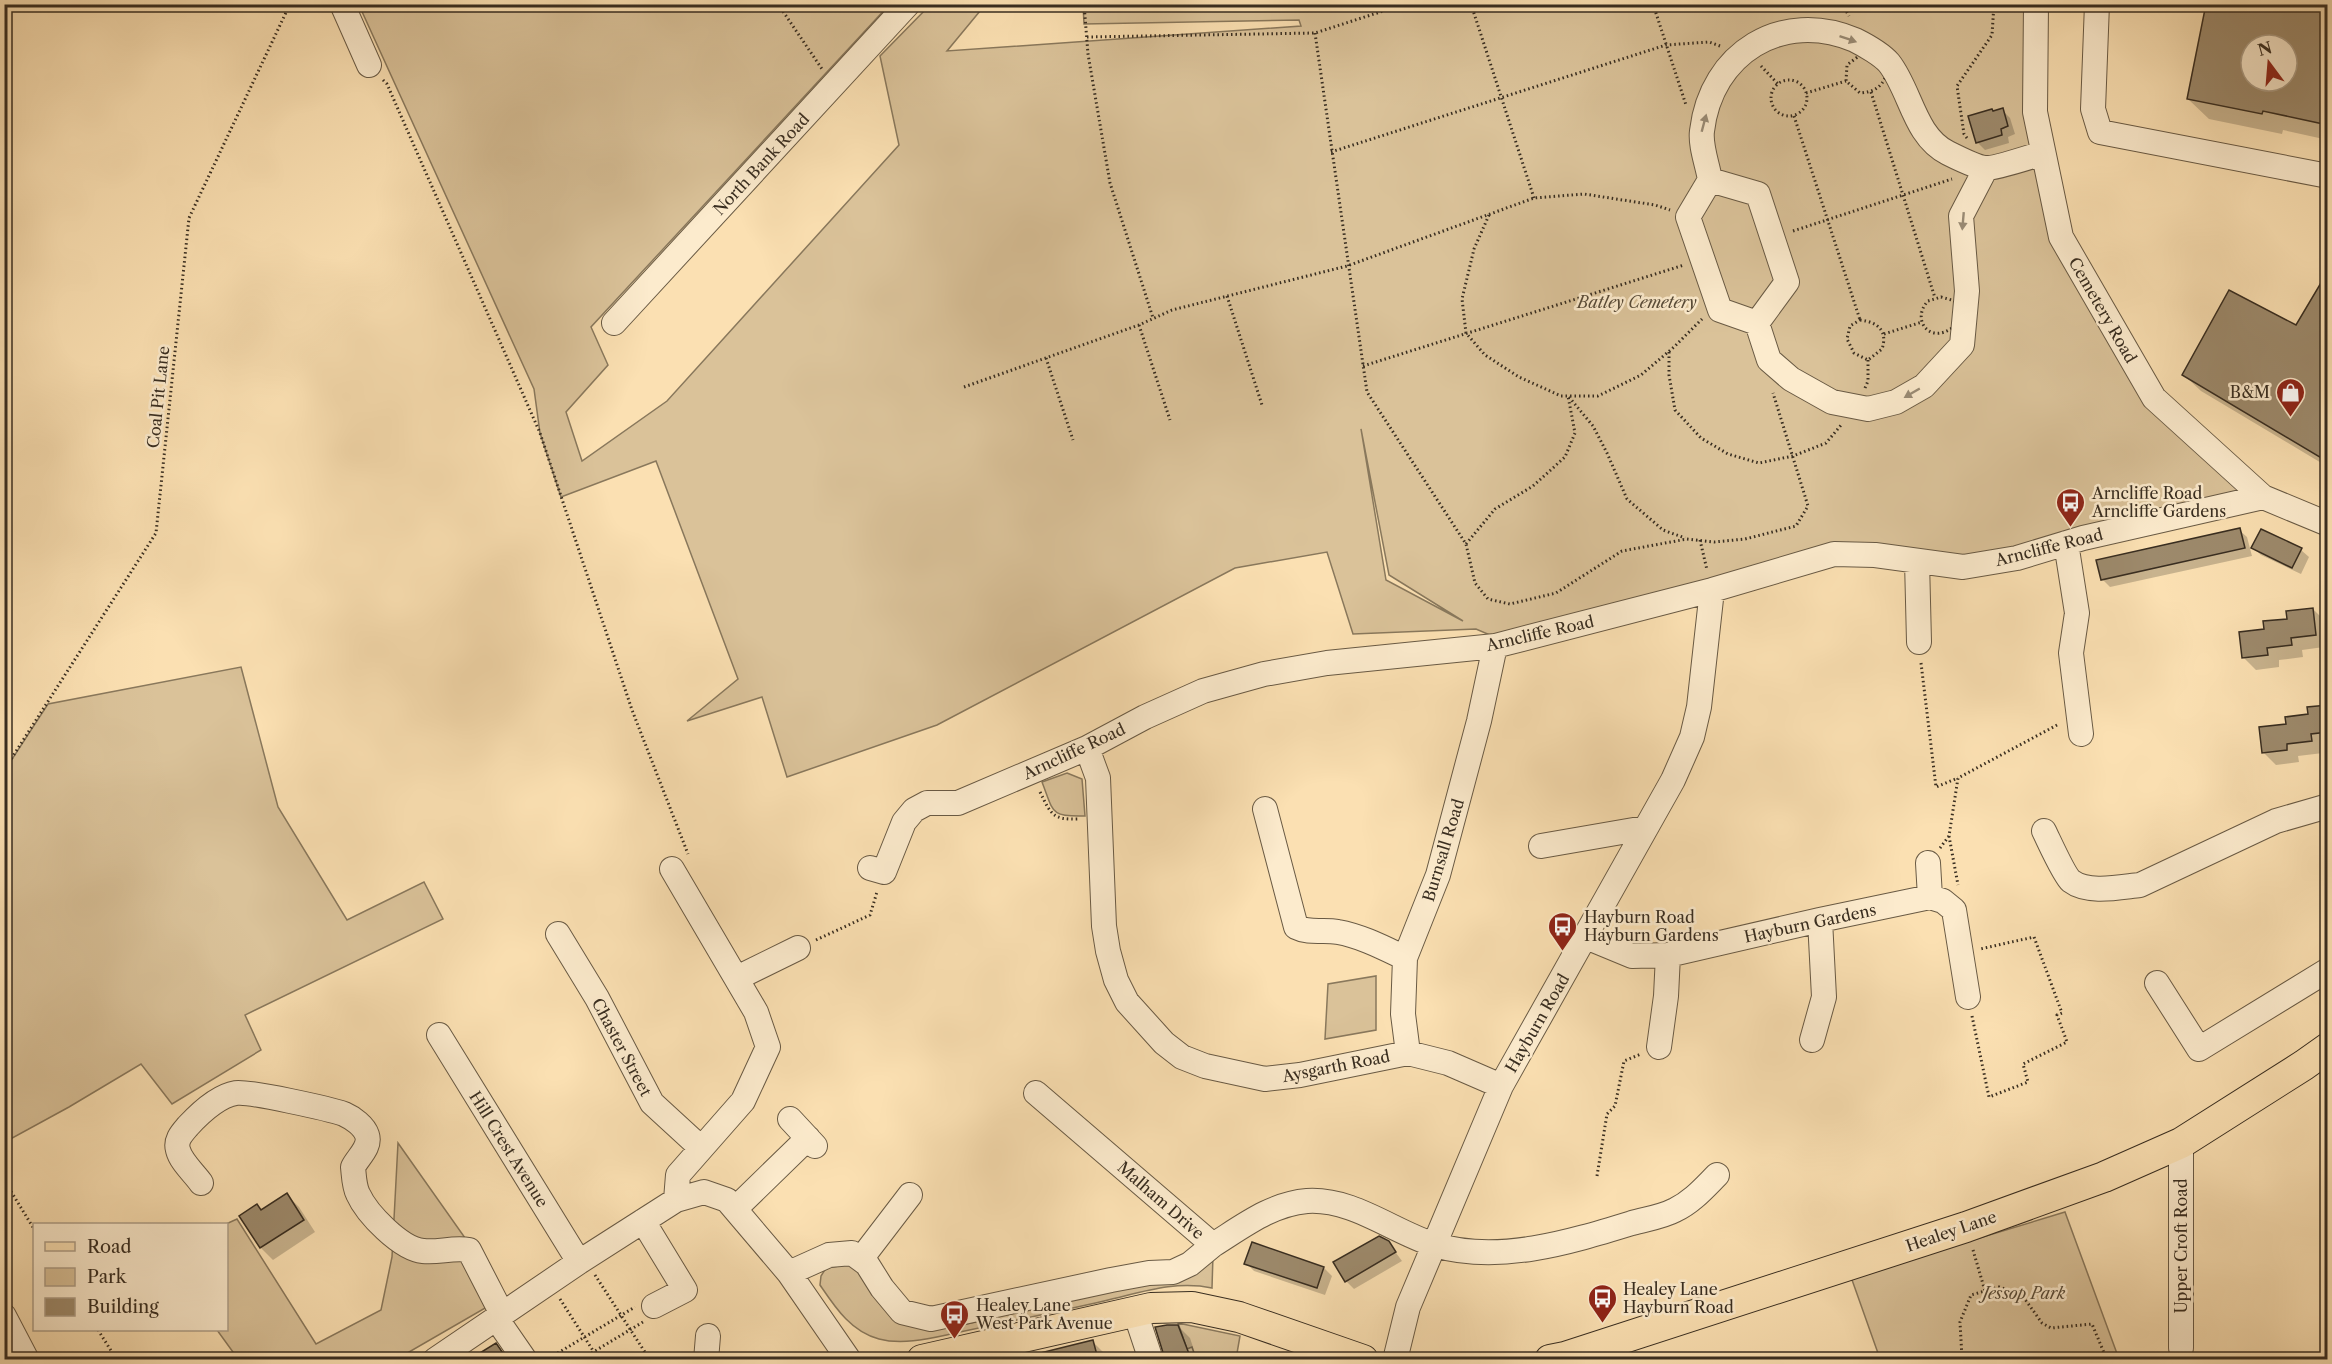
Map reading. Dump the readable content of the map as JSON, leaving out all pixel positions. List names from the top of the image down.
{
  "streets": {
    "main road": ["Healey Lane"],
    "street": [
      "North Bank Road",
      "Cemetery Road",
      "Arncliffe Road",
      "Burnsall Road",
      "Hayburn Gardens",
      "Hayburn Road",
      "Chaster Street",
      "Aysgarth Road",
      "Hill Crest Avenue",
      "Malham Drive",
      "Upper Croft Road"
    ],
    "path": ["Coal Pit Lane"]
  },
  "crossings": [
    ["Cemetery Road", "Arncliffe Road"],
    ["Arncliffe Road", "Burnsall Road"],
    ["Arncliffe Road", "Hayburn Road"],
    ["Arncliffe Road", "Aysgarth Road"],
    ["Burnsall Road", "Aysgarth Road"],
    ["Hayburn Gardens", "Hayburn Road"],
    ["Hayburn Road", "Aysgarth Road"],
    ["Hayburn Road", "Malham Drive"],
    ["Healey Lane", "Upper Croft Road"]
  ],
  "parks": ["Batley Cemetery", "Jessop Park"],
  "places": {
    "shop": ["B&M"],
    "bus stop": [
      "Arncliffe Road Arncliffe Gardens",
      "Hayburn Road Hayburn Gardens",
      "Healey Lane Hayburn Road",
      "Healey Lane West Park Avenue"
    ]
  },
  "legend": ["Road", "Park", "Building"],
  "north": "top"
}
